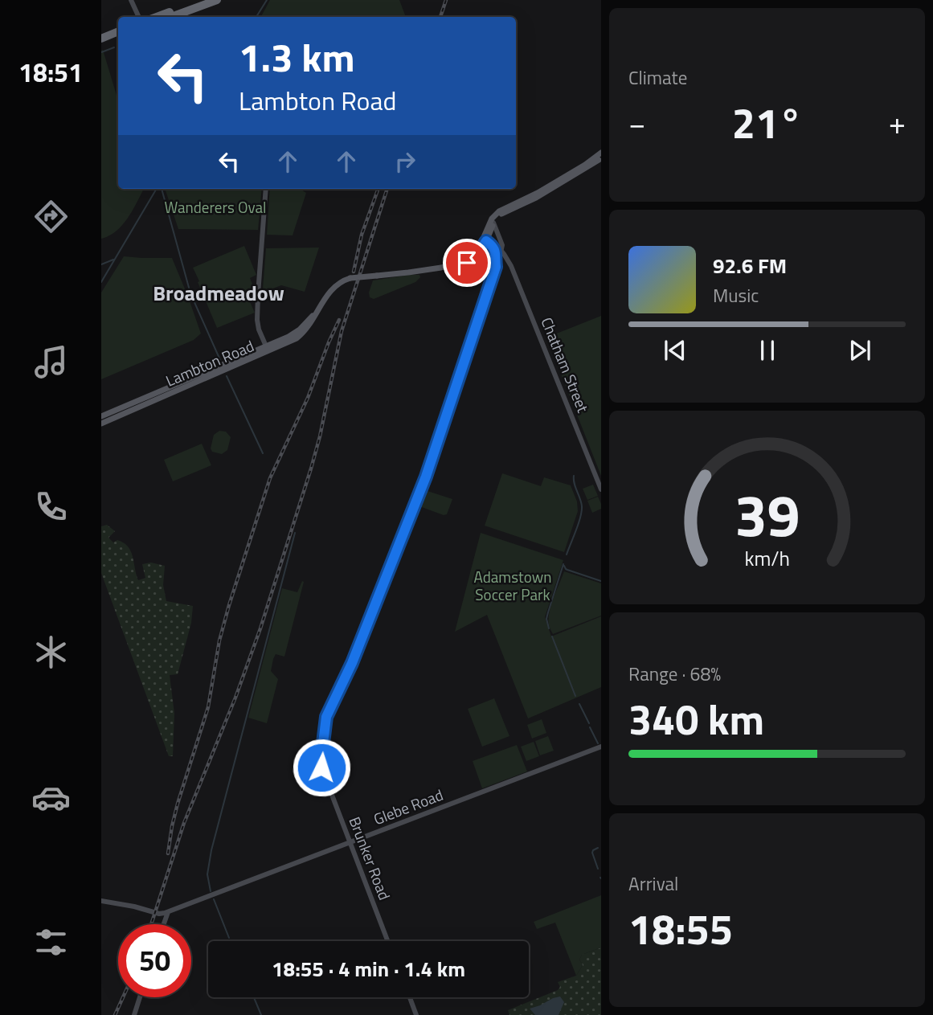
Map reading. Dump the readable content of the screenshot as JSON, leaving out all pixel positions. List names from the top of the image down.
{
  "streets": {
    "main road": [
      "Lambton Road",
      "Chatham Street",
      "Glebe Road",
      "Brunker Road"
    ]
  },
  "crossings": [
    ["Lambton Road", "Chatham Street"],
    ["Chatham Street", "Brunker Road"],
    ["Glebe Road", "Brunker Road"]
  ],
  "districts": ["Broadmeadow"],
  "parks": ["Wanderers Oval", "Adamstown Soccer Park"],
  "page": {
    "tabs": "18:51",
    "tile": [
      "Climate",
      ["Range · 68%", "340 km"],
      ["Arrival", "18:55"]
    ],
    "turn": ["1.3 km", "Lambton Road"],
    "heat": ["−", "21°", "+"],
    "song": ["92.6 FM", "Music"],
    "limit": "50",
    "trip": "18:55 · 4 min · 1.4 km",
    "gauge": ["39", "km/h"]
  }
}
